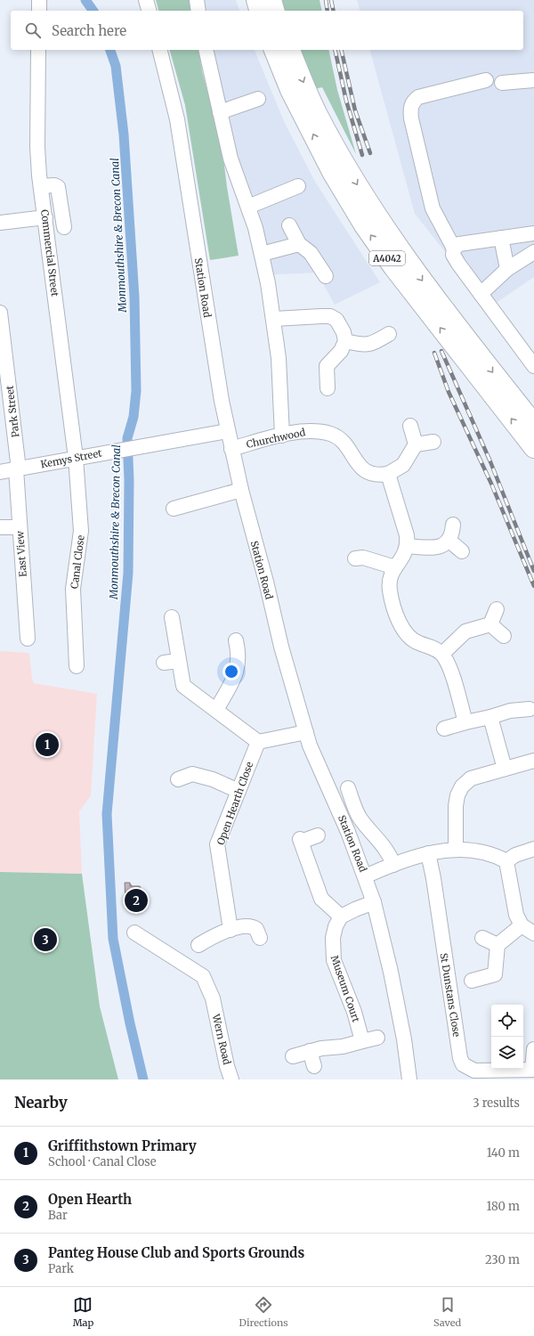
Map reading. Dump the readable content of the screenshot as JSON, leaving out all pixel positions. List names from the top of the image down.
{
  "streets": {
    "highway": ["A4042"],
    "street": [
      "Commercial Street",
      "Station Road",
      "Park Street",
      "Churchwood",
      "Kemys Street",
      "East View",
      "Canal Close",
      "Open Hearth Close",
      "Museum Court",
      "St Dunstans Close",
      "Wern Road"
    ]
  },
  "crossings": [
    ["Commercial Street", "Kemys Street"],
    ["Commercial Street", "Canal Close"],
    ["Station Road", "Churchwood"],
    ["Station Road", "Kemys Street"],
    ["Park Street", "Kemys Street"],
    ["Park Street", "East View"],
    ["Kemys Street", "East View"],
    ["Kemys Street", "Canal Close"]
  ],
  "water": ["Monmouthshire & Brecon Canal"],
  "page": {
    "search": "Search here",
    "pins": ["1", "2", "3"],
    "heading": ["Nearby", "3 results"],
    "list": [
      {
        "mark": "1",
        "name": "Griffithstown Primary",
        "note": "School · Canal Close",
        "value": "140 m"
      },
      {
        "mark": "2",
        "name": "Open Hearth",
        "note": "Bar",
        "value": "180 m"
      },
      {
        "mark": "3",
        "name": "Panteg House Club and Sports Grounds",
        "note": "Park",
        "value": "230 m"
      }
    ],
    "nav": ["Map", "Directions", "Saved"]
  }
}
